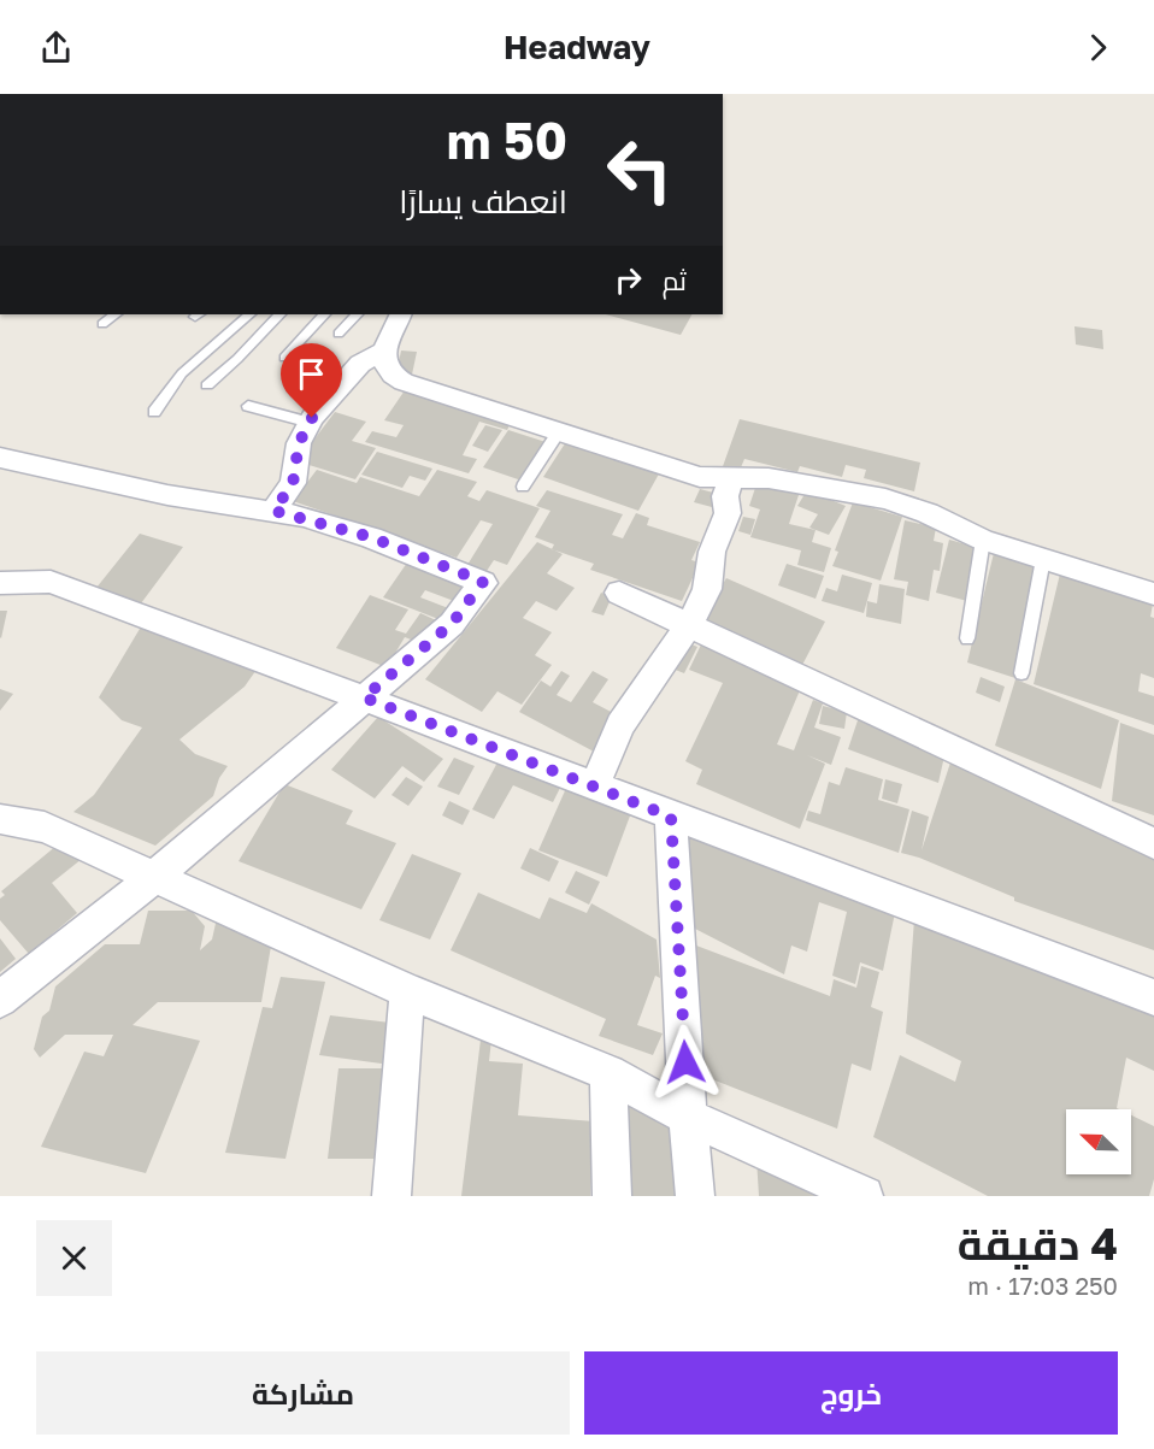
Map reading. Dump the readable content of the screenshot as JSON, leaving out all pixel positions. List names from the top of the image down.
{
  "north": "top left",
  "page": {
    "header": "Headway",
    "turn": ["50 m", "انعطف يسارًا"],
    "then": "ثم",
    "heading": ["4 دقيقة", "250 m · 17:03"],
    "buttons": ["خروج", "مشاركة"]
  }
}
